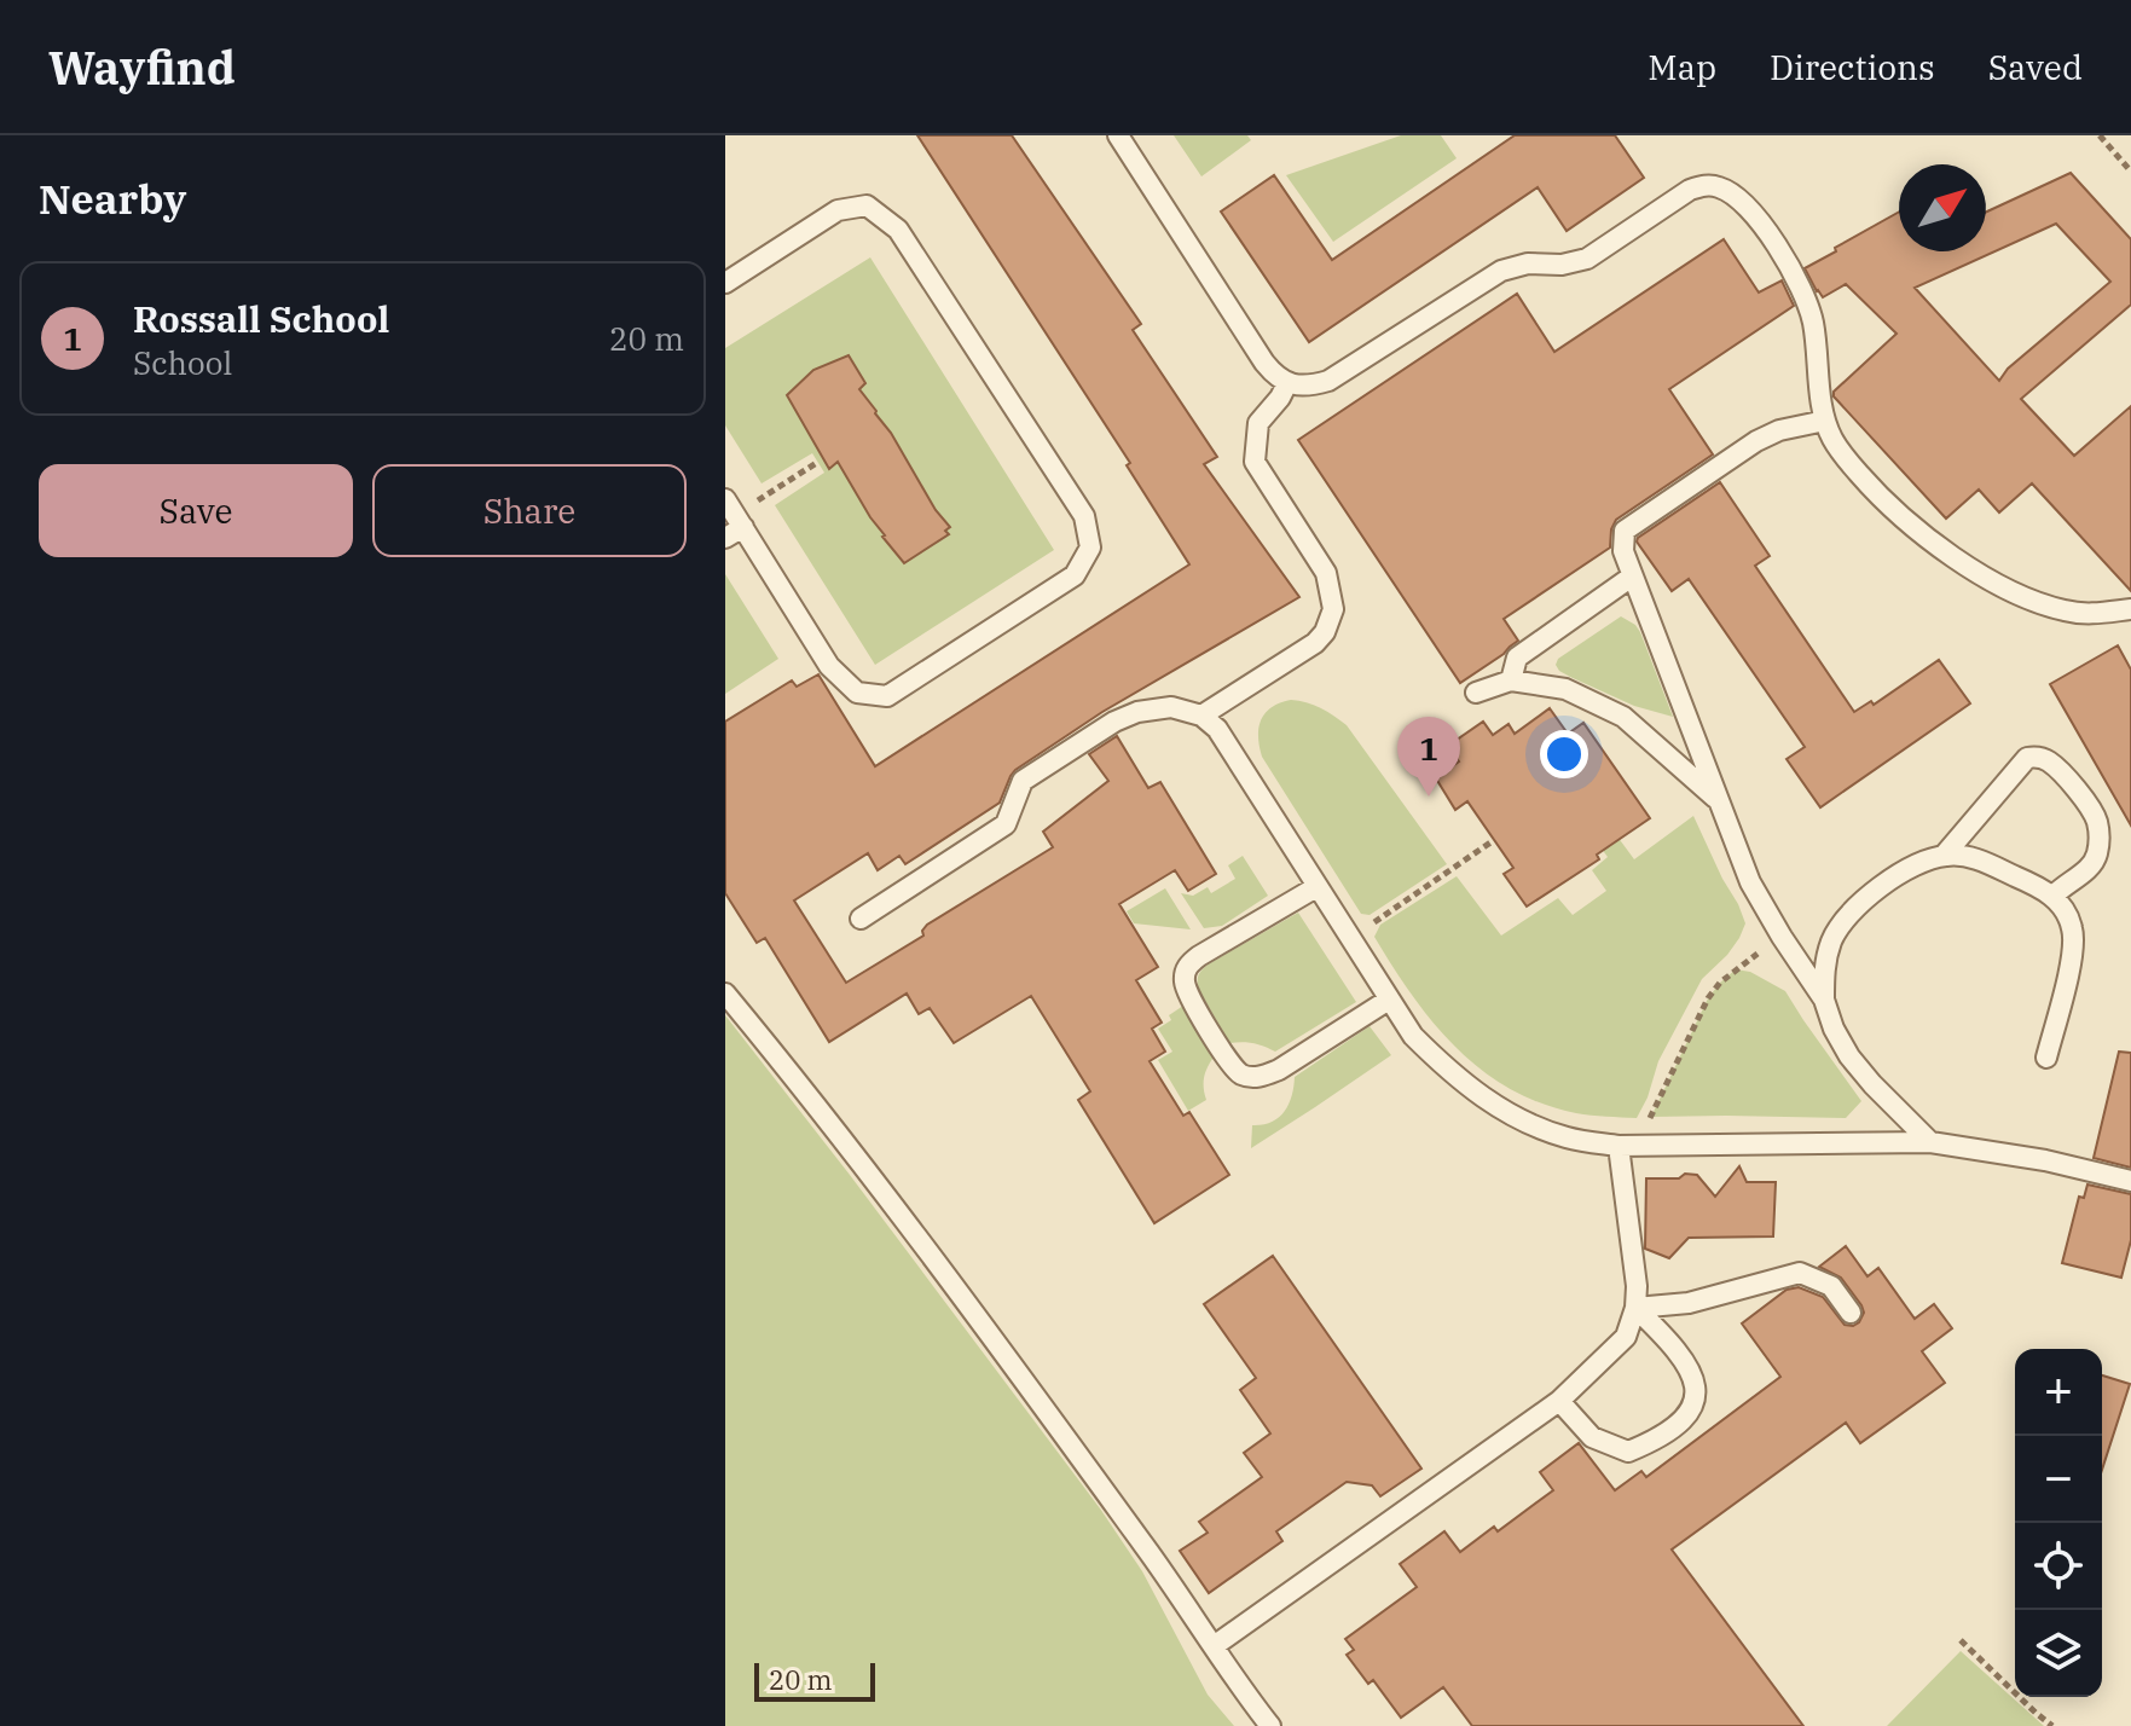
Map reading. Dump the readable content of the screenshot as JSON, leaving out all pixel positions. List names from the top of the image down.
{
  "scale_bar": "20 m",
  "north": "top right",
  "page": {
    "header": "Wayfind",
    "nav": ["Map", "Directions", "Saved"],
    "heading": "Nearby",
    "list": [
      {
        "mark": "1",
        "name": "Rossall School",
        "note": "School",
        "value": "20 m"
      }
    ],
    "buttons": ["Save", "Share"],
    "pins": "1",
    "map_buttons": ["+", "−"],
    "scale": "20 m"
  }
}
